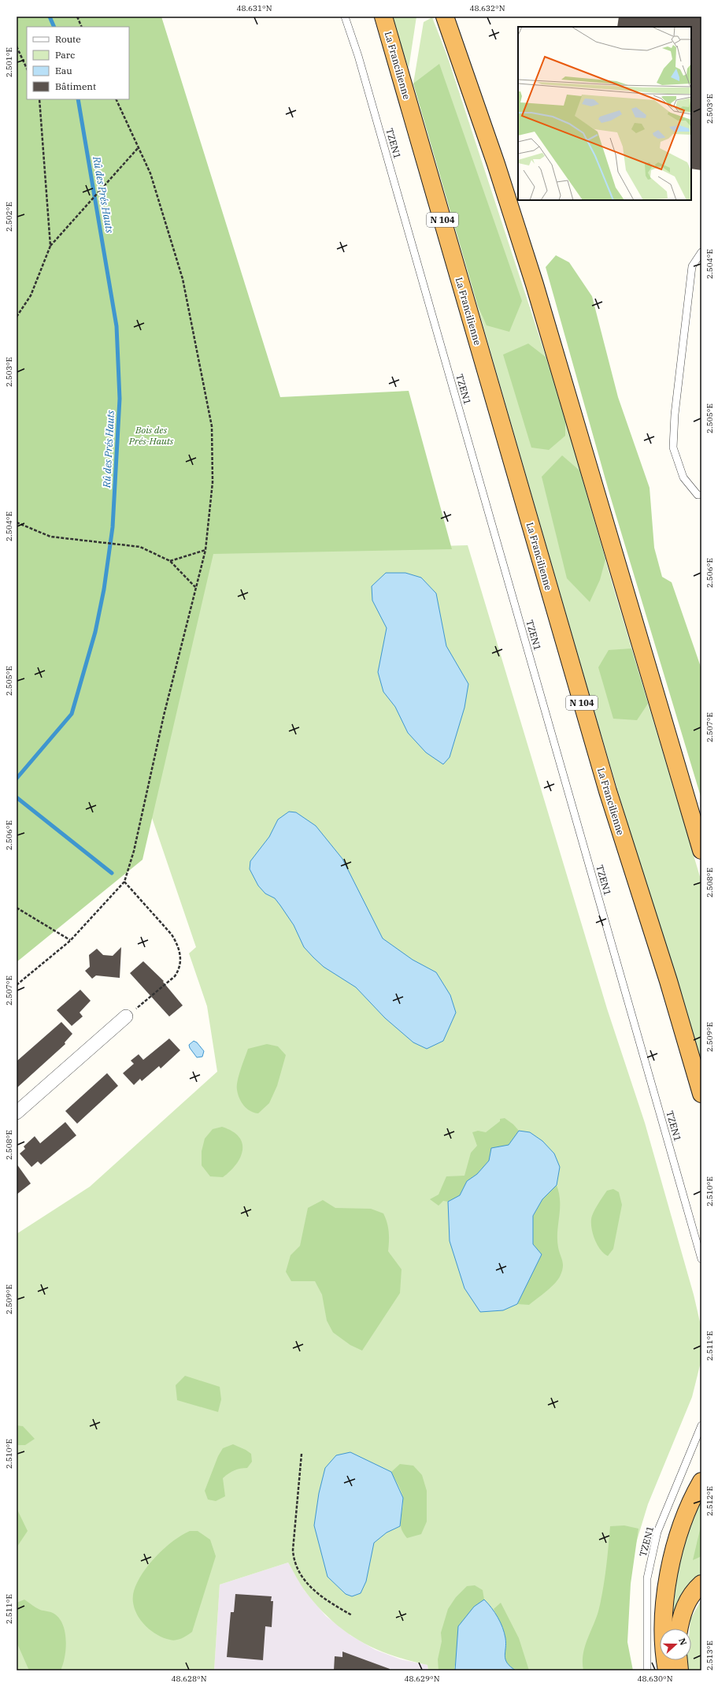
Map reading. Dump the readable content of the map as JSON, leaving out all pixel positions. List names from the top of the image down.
{
  "streets": {
    "highway": ["La Francilienne", "N 104"],
    "lane": ["TZEN1"]
  },
  "water": ["Rû des Prés Hauts"],
  "parks": ["Bois des Prés-Hauts"],
  "legend": [
    "Route",
    "Parc",
    "Eau",
    "Bâtiment"
  ],
  "north": "right",
  "coordinates": [
    "48.631°N",
    "48.632°N",
    "2.501°E",
    "2.503°E",
    "2.502°E",
    "2.504°E",
    "2.505°E",
    "2.506°E",
    "2.507°E",
    "2.508°E",
    "2.509°E",
    "2.510°E",
    "2.511°E",
    "2.512°E",
    "2.513°E",
    "48.628°N",
    "48.629°N",
    "48.630°N"
  ]
}
